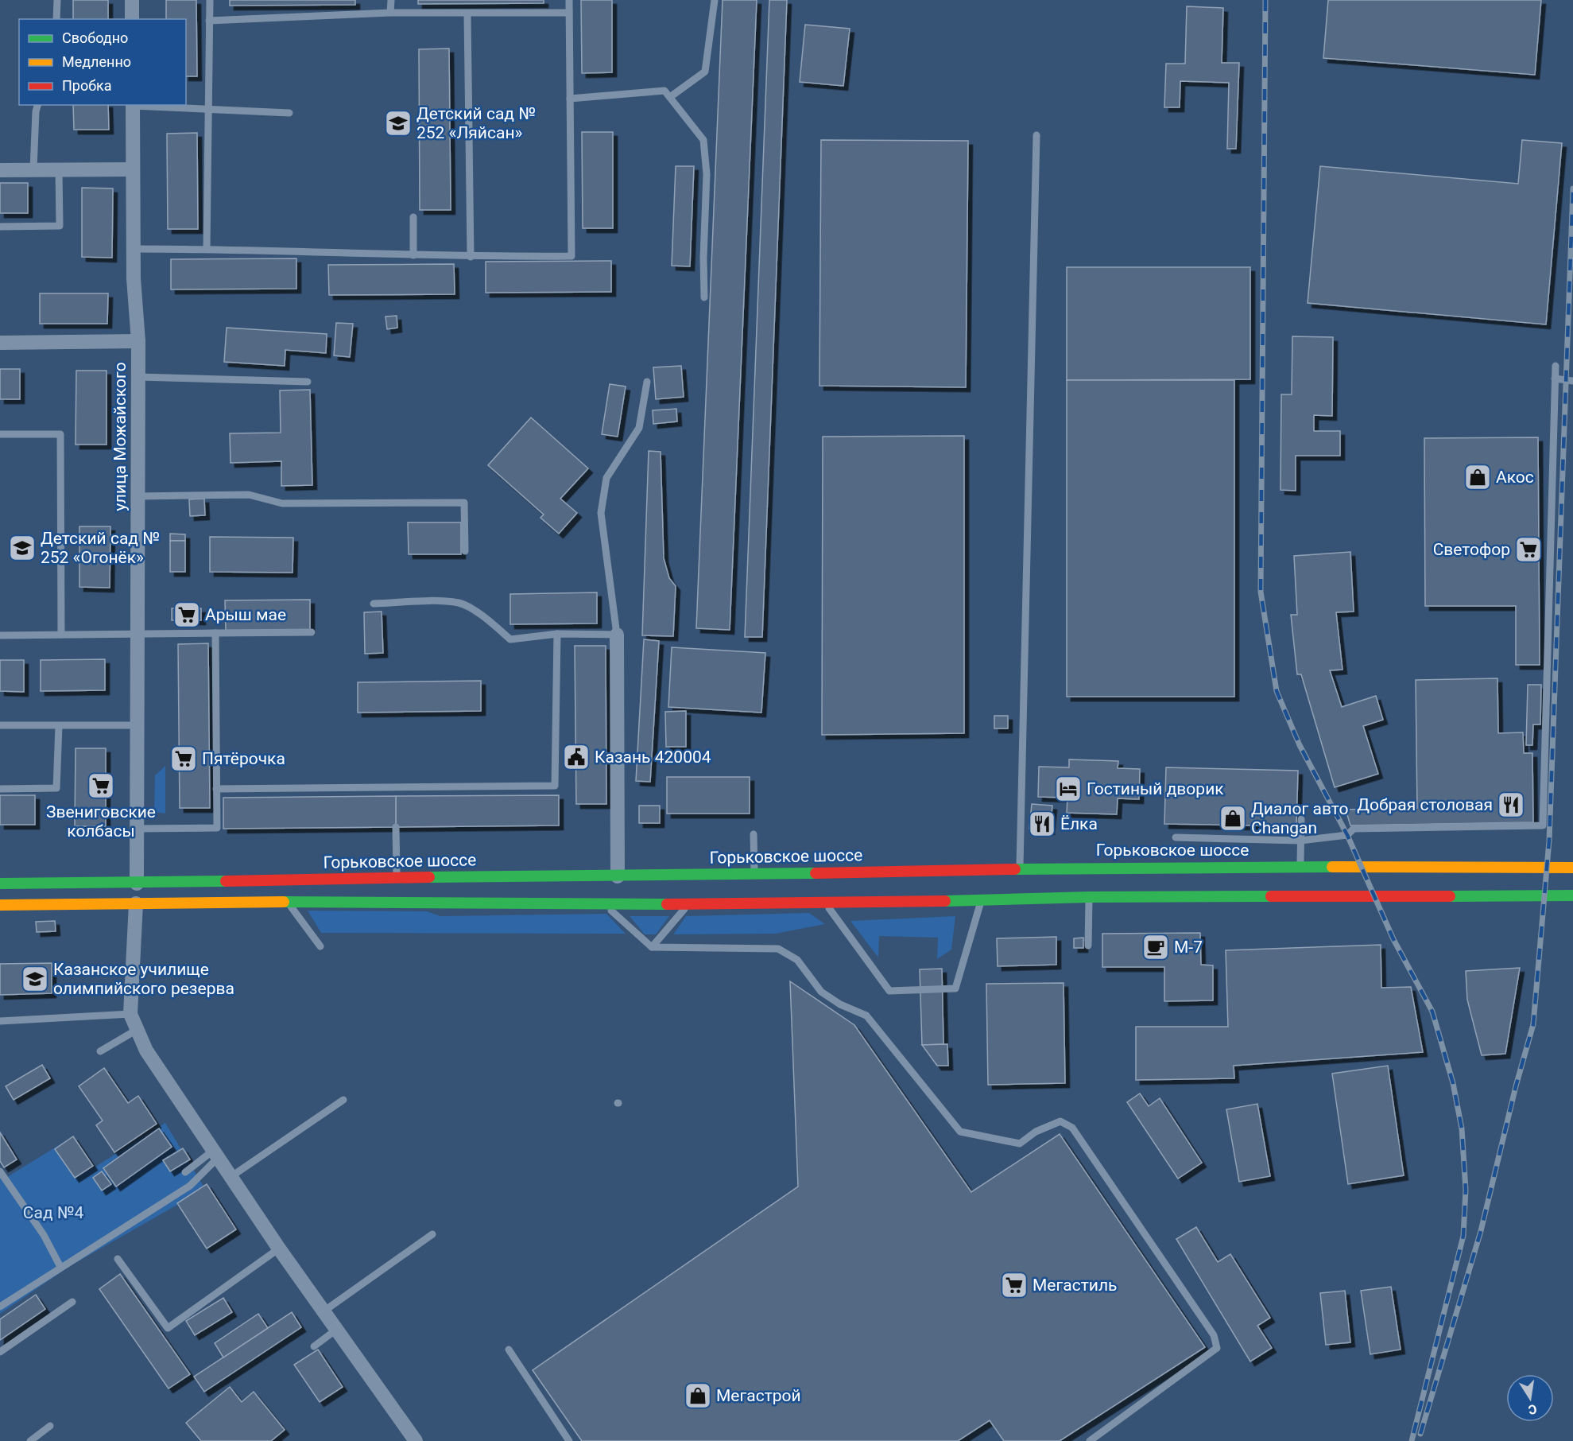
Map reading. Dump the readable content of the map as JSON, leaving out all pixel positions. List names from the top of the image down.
{
  "streets": {
    "main road": ["Горьковское шоссе"],
    "street": ["улица Можайского"]
  },
  "crossings": [
    ["улица Можайского", "Горьковское шоссе"]
  ],
  "parks": ["Сад №4"],
  "places": {
    "school or university": ["Детский сад № 252 «Ляйсан»", "Детский сад № 252 «Огонёк»", "Казанское училище олимпийского резерва"],
    "shop": ["Акос", "Диалог авто Changan", "Мегастрой"],
    "supermarket": [
      "Светофор",
      "Арыш мае",
      "Пятёрочка",
      "Звениговские колбасы",
      "Мегастиль"
    ],
    "public building": ["Казань 420004"],
    "hotel": ["Гостиный дворик"],
    "restaurant": ["Добрая столовая", "Ёлка"],
    "cafe": ["М-7"]
  },
  "legend": ["Свободно", "Медленно", "Пробка"],
  "north": "bottom"
}
